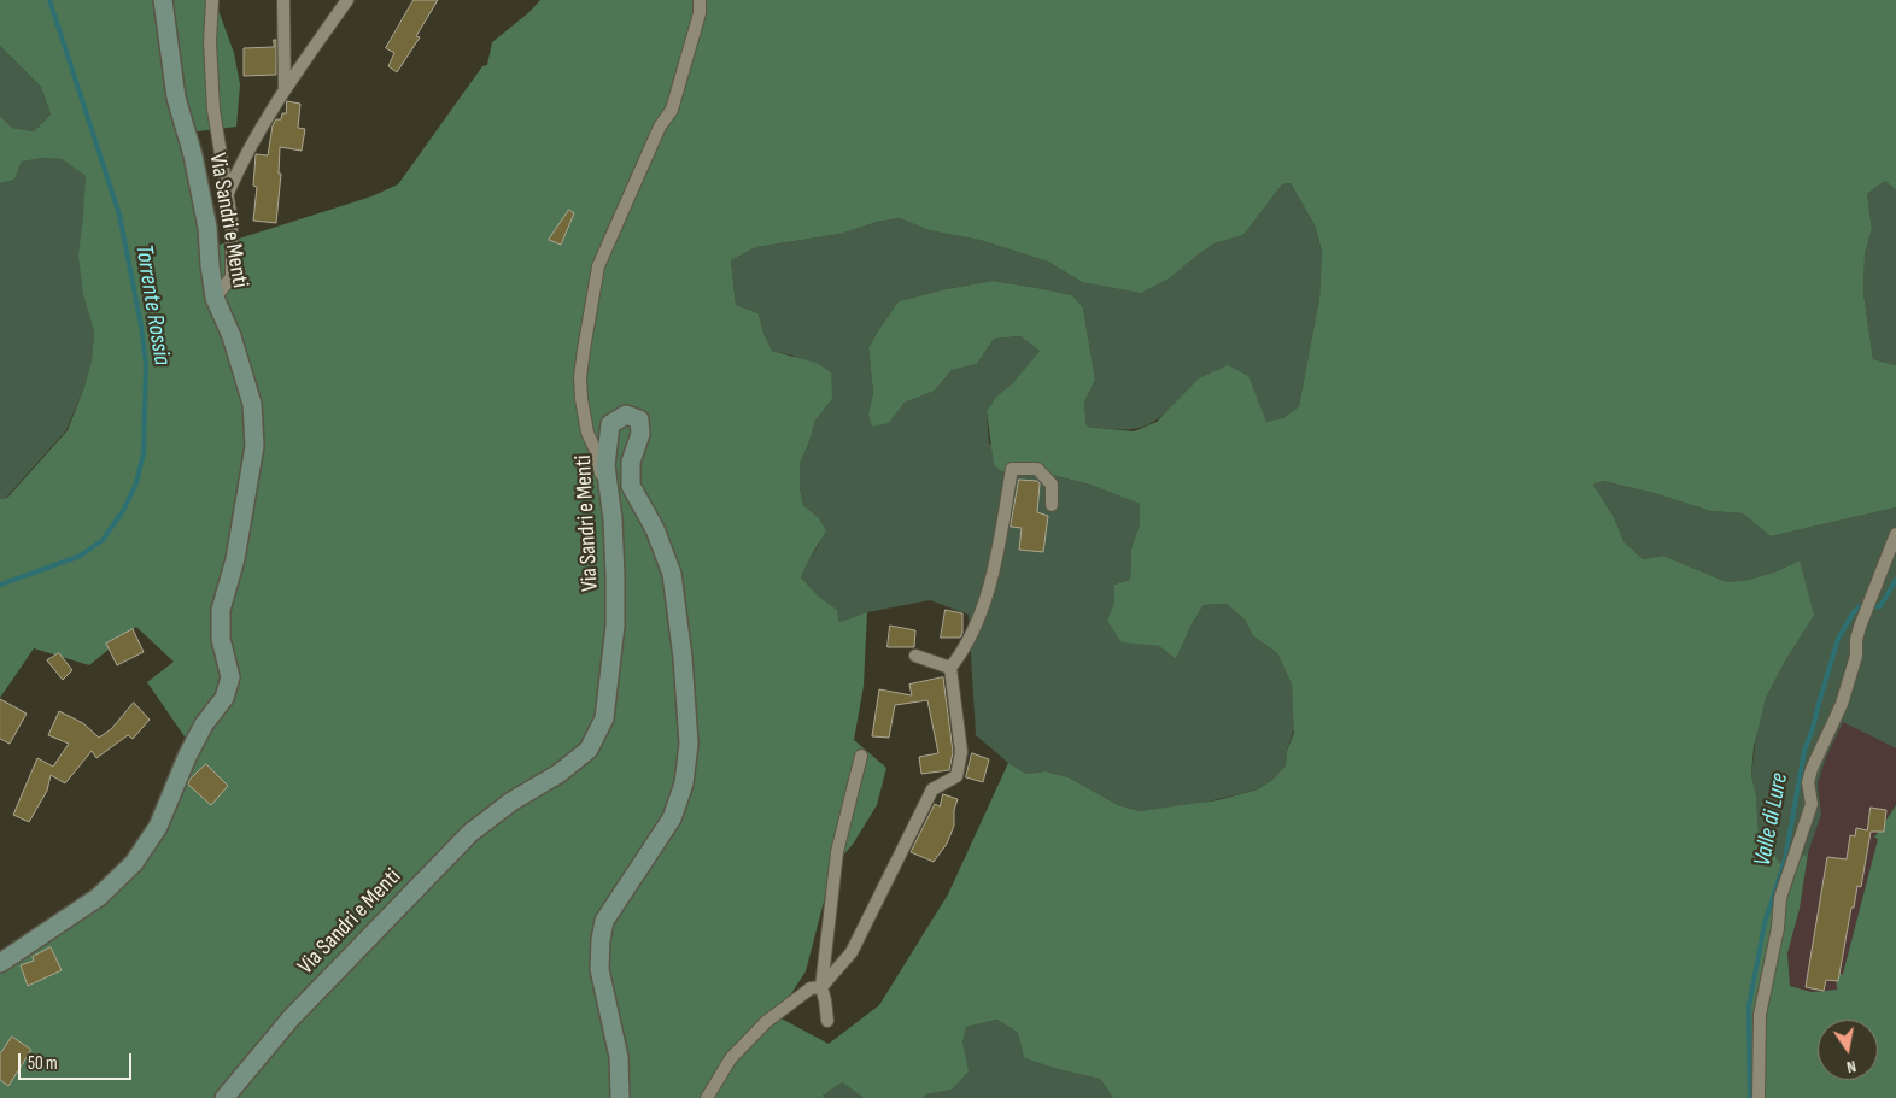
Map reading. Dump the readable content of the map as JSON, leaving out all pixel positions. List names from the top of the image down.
{
  "streets": {
    "main road": ["Via Sandri e Menti"]
  },
  "water": ["Torrente Rossia", "Valle di Lure"],
  "scale_bar": "50 m",
  "north": "bottom"
}
